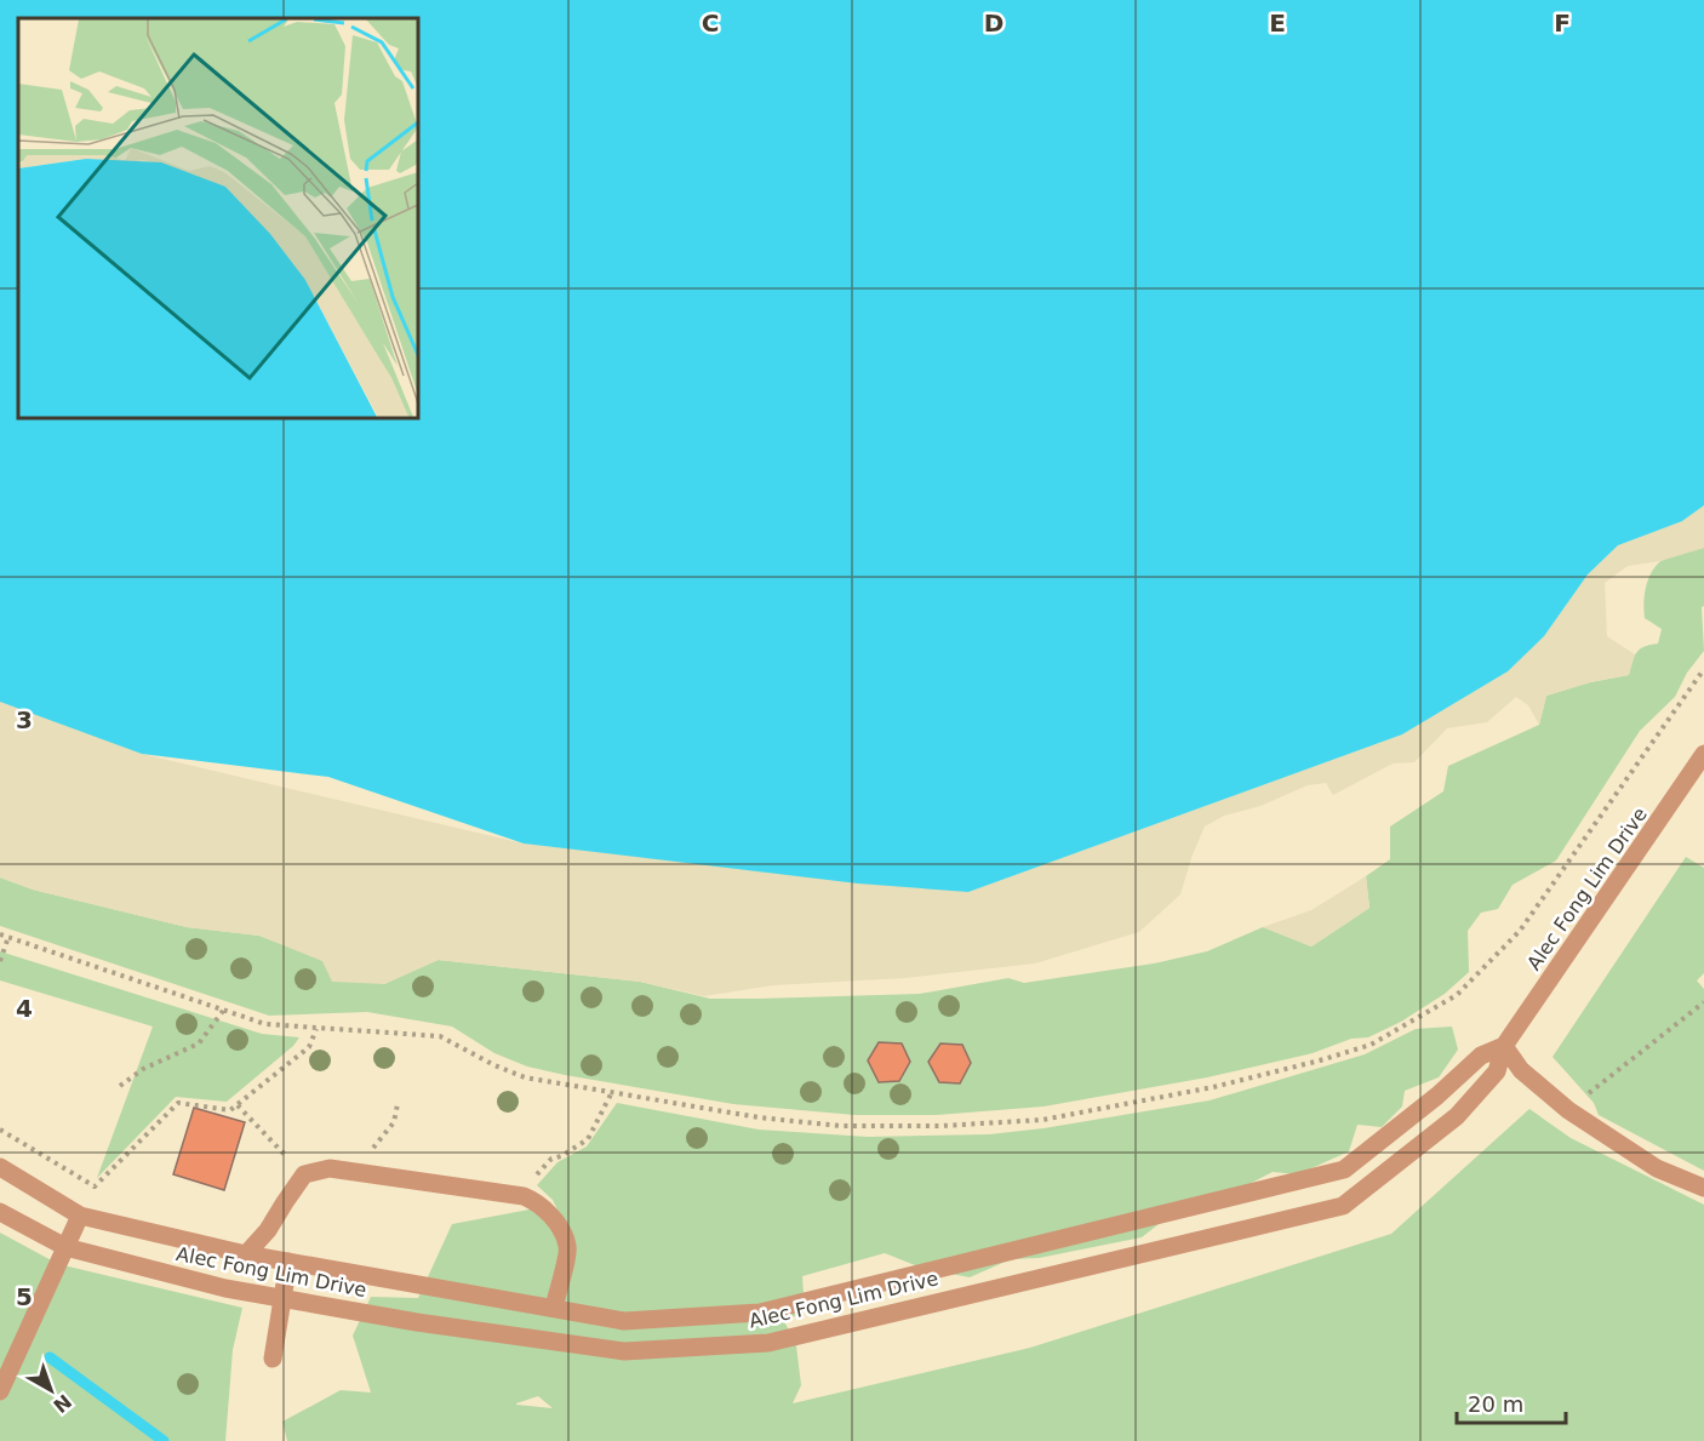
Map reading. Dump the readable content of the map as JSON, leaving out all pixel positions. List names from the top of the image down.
{
  "streets": {
    "street": ["Alec Fong Lim Drive"]
  },
  "scale_bar": "20 m",
  "north": "bottom right",
  "grid": {
    "columns": [
      "C",
      "D",
      "E",
      "F"
    ],
    "rows": ["3", "4", "5"]
  }
}
